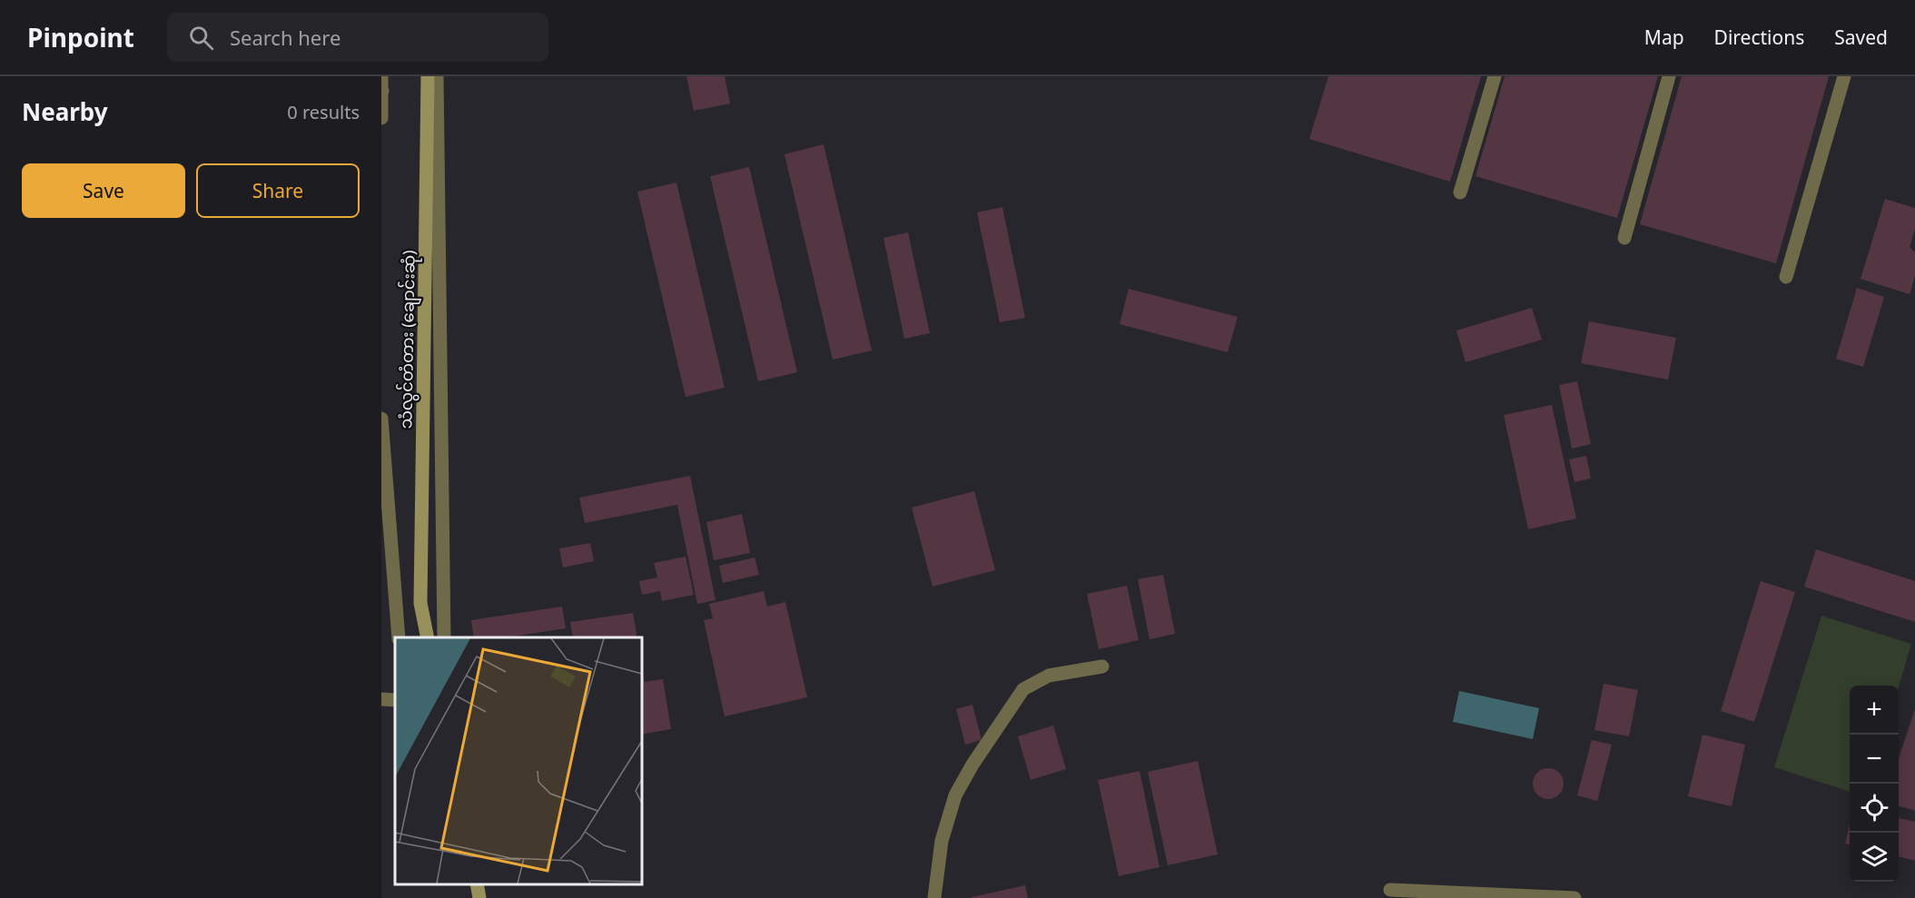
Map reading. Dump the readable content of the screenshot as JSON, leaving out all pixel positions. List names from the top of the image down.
{
  "streets": {
    "main road": ["သံလွင်တံတား (ချောင်းဆုံ)"]
  },
  "page": {
    "header": "Pinpoint",
    "search": "Search here",
    "nav": ["Map", "Directions", "Saved"],
    "heading": ["Nearby", "0 results"],
    "buttons": ["Save", "Share"],
    "map_buttons": ["+", "−"]
  }
}
